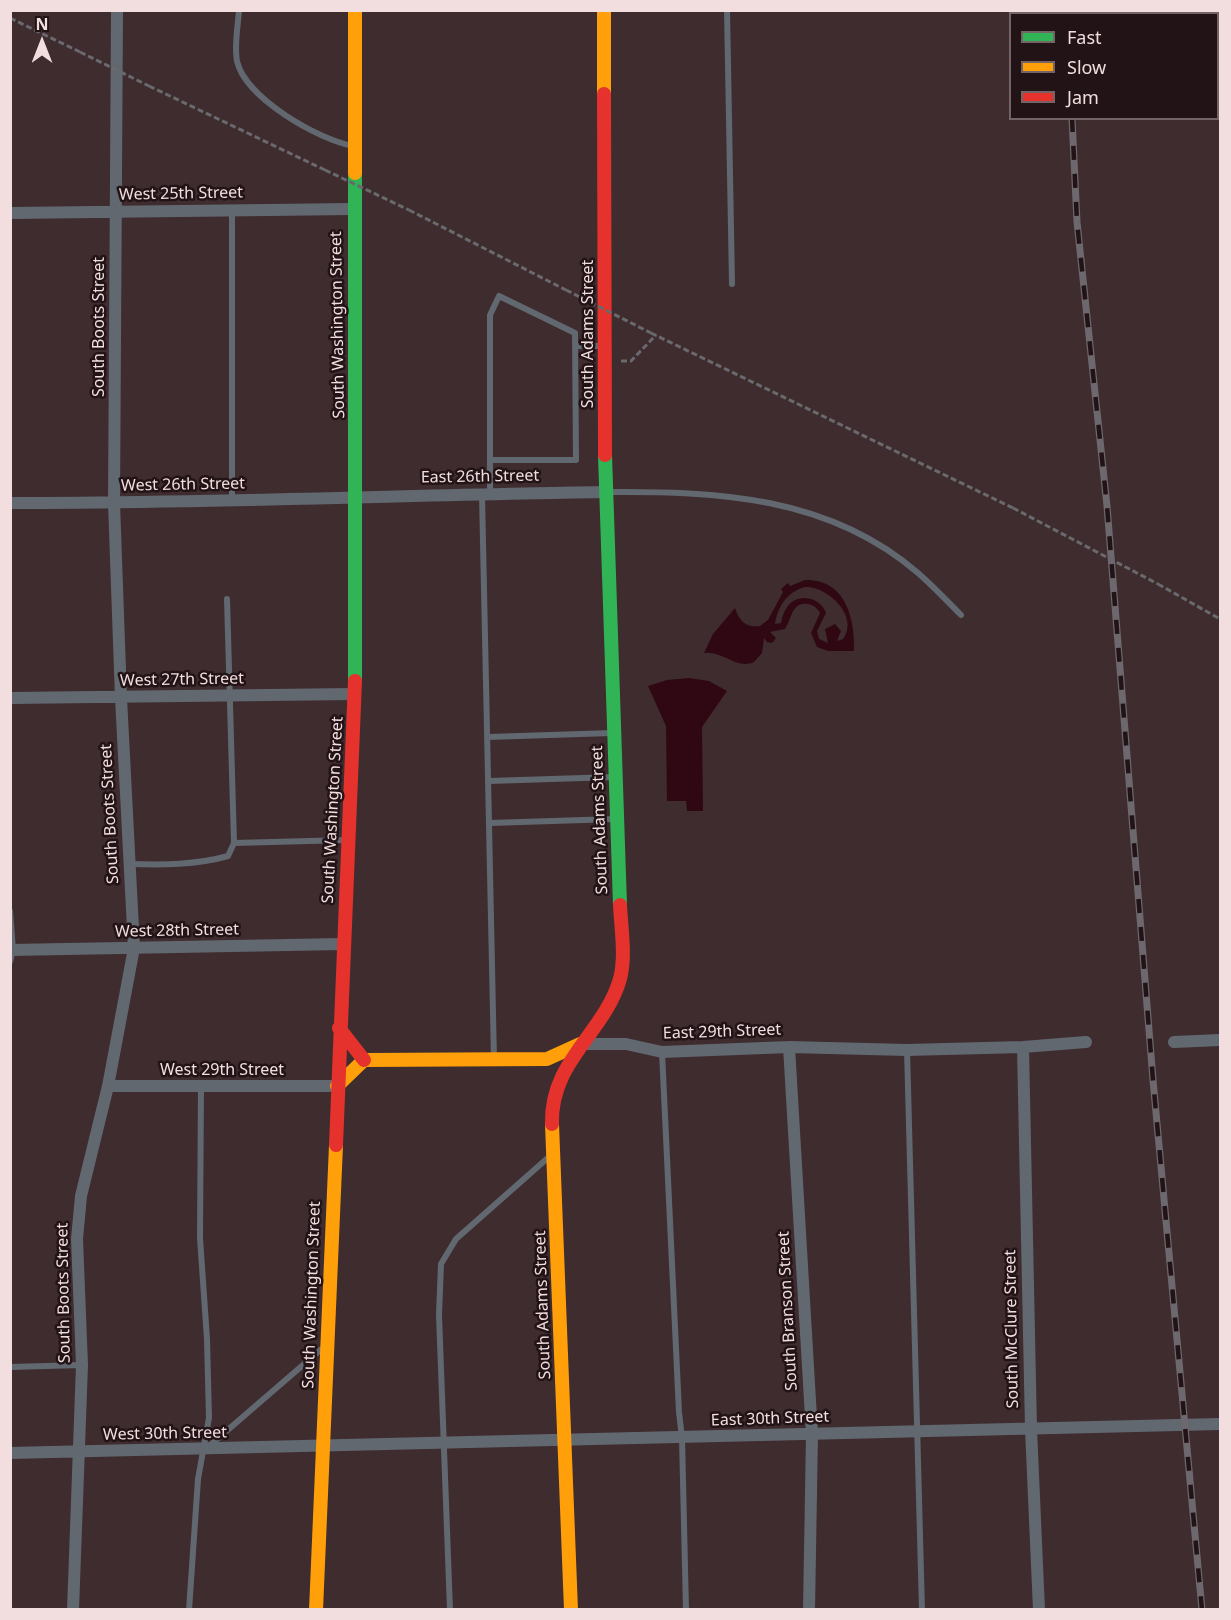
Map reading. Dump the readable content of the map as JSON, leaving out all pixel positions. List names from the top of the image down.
{
  "streets": {
    "main road": ["South Washington Street", "South Adams Street", "East 29th Street"],
    "street": [
      "West 25th Street",
      "South Boots Street",
      "East 26th Street",
      "West 26th Street",
      "West 27th Street",
      "West 28th Street",
      "West 29th Street",
      "South Branson Street",
      "South McClure Street",
      "East 30th Street",
      "West 30th Street"
    ]
  },
  "crossings": [
    ["West 25th Street", "South Washington Street"],
    ["West 25th Street", "South Boots Street"],
    ["South Washington Street", "East 26th Street"],
    ["South Washington Street", "West 26th Street"],
    ["South Washington Street", "West 27th Street"],
    ["South Washington Street", "West 28th Street"],
    ["South Washington Street", "West 29th Street"],
    ["South Washington Street", "East 30th Street"],
    ["South Washington Street", "West 30th Street"],
    ["South Boots Street", "West 26th Street"],
    ["South Boots Street", "West 27th Street"],
    ["South Boots Street", "West 28th Street"],
    ["South Boots Street", "West 29th Street"],
    ["South Boots Street", "West 30th Street"],
    ["South Adams Street", "East 26th Street"],
    ["South Adams Street", "East 29th Street"],
    ["South Adams Street", "East 30th Street"],
    ["East 26th Street", "West 26th Street"],
    ["East 29th Street", "South Branson Street"],
    ["East 29th Street", "South McClure Street"],
    ["South Branson Street", "East 30th Street"],
    ["South McClure Street", "East 30th Street"],
    ["East 30th Street", "West 30th Street"]
  ],
  "legend": ["Fast", "Slow", "Jam"],
  "north": "top"
}
